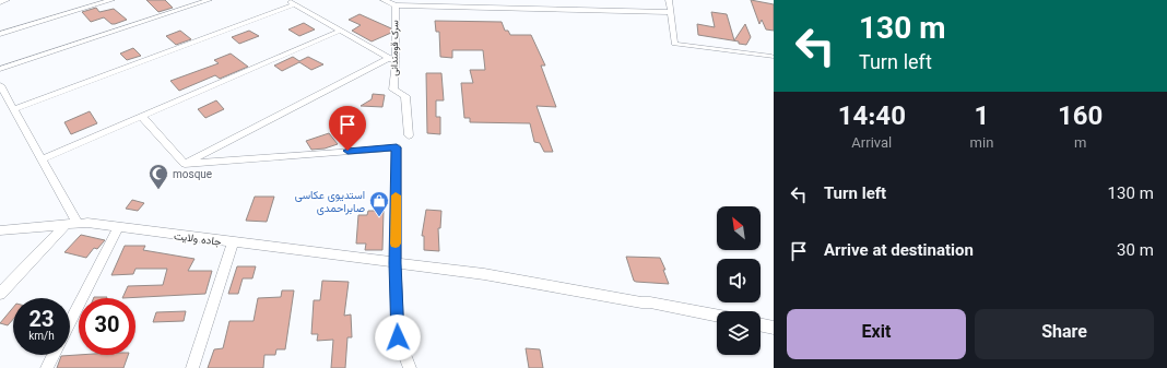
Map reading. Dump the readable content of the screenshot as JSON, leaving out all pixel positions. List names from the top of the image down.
{
  "streets": {
    "street": ["سرک قومندانی", "جاده ولایت"]
  },
  "places": {
    "mosque": ["mosque"],
    "shop": ["استدیوی عکاسی صابراحمدی"]
  },
  "north": "top left",
  "page": {
    "turn": ["130 m", "Turn left"],
    "eta": [
      "14:40",
      "Arrival",
      "1",
      "min",
      "160",
      "m"
    ],
    "list": [
      {
        "name": "Turn left",
        "value": "130 m"
      },
      {
        "name": "Arrive at destination",
        "value": "30 m"
      }
    ],
    "speed": "23 km/h",
    "limit": "30",
    "buttons": ["Exit", "Share"]
  }
}
